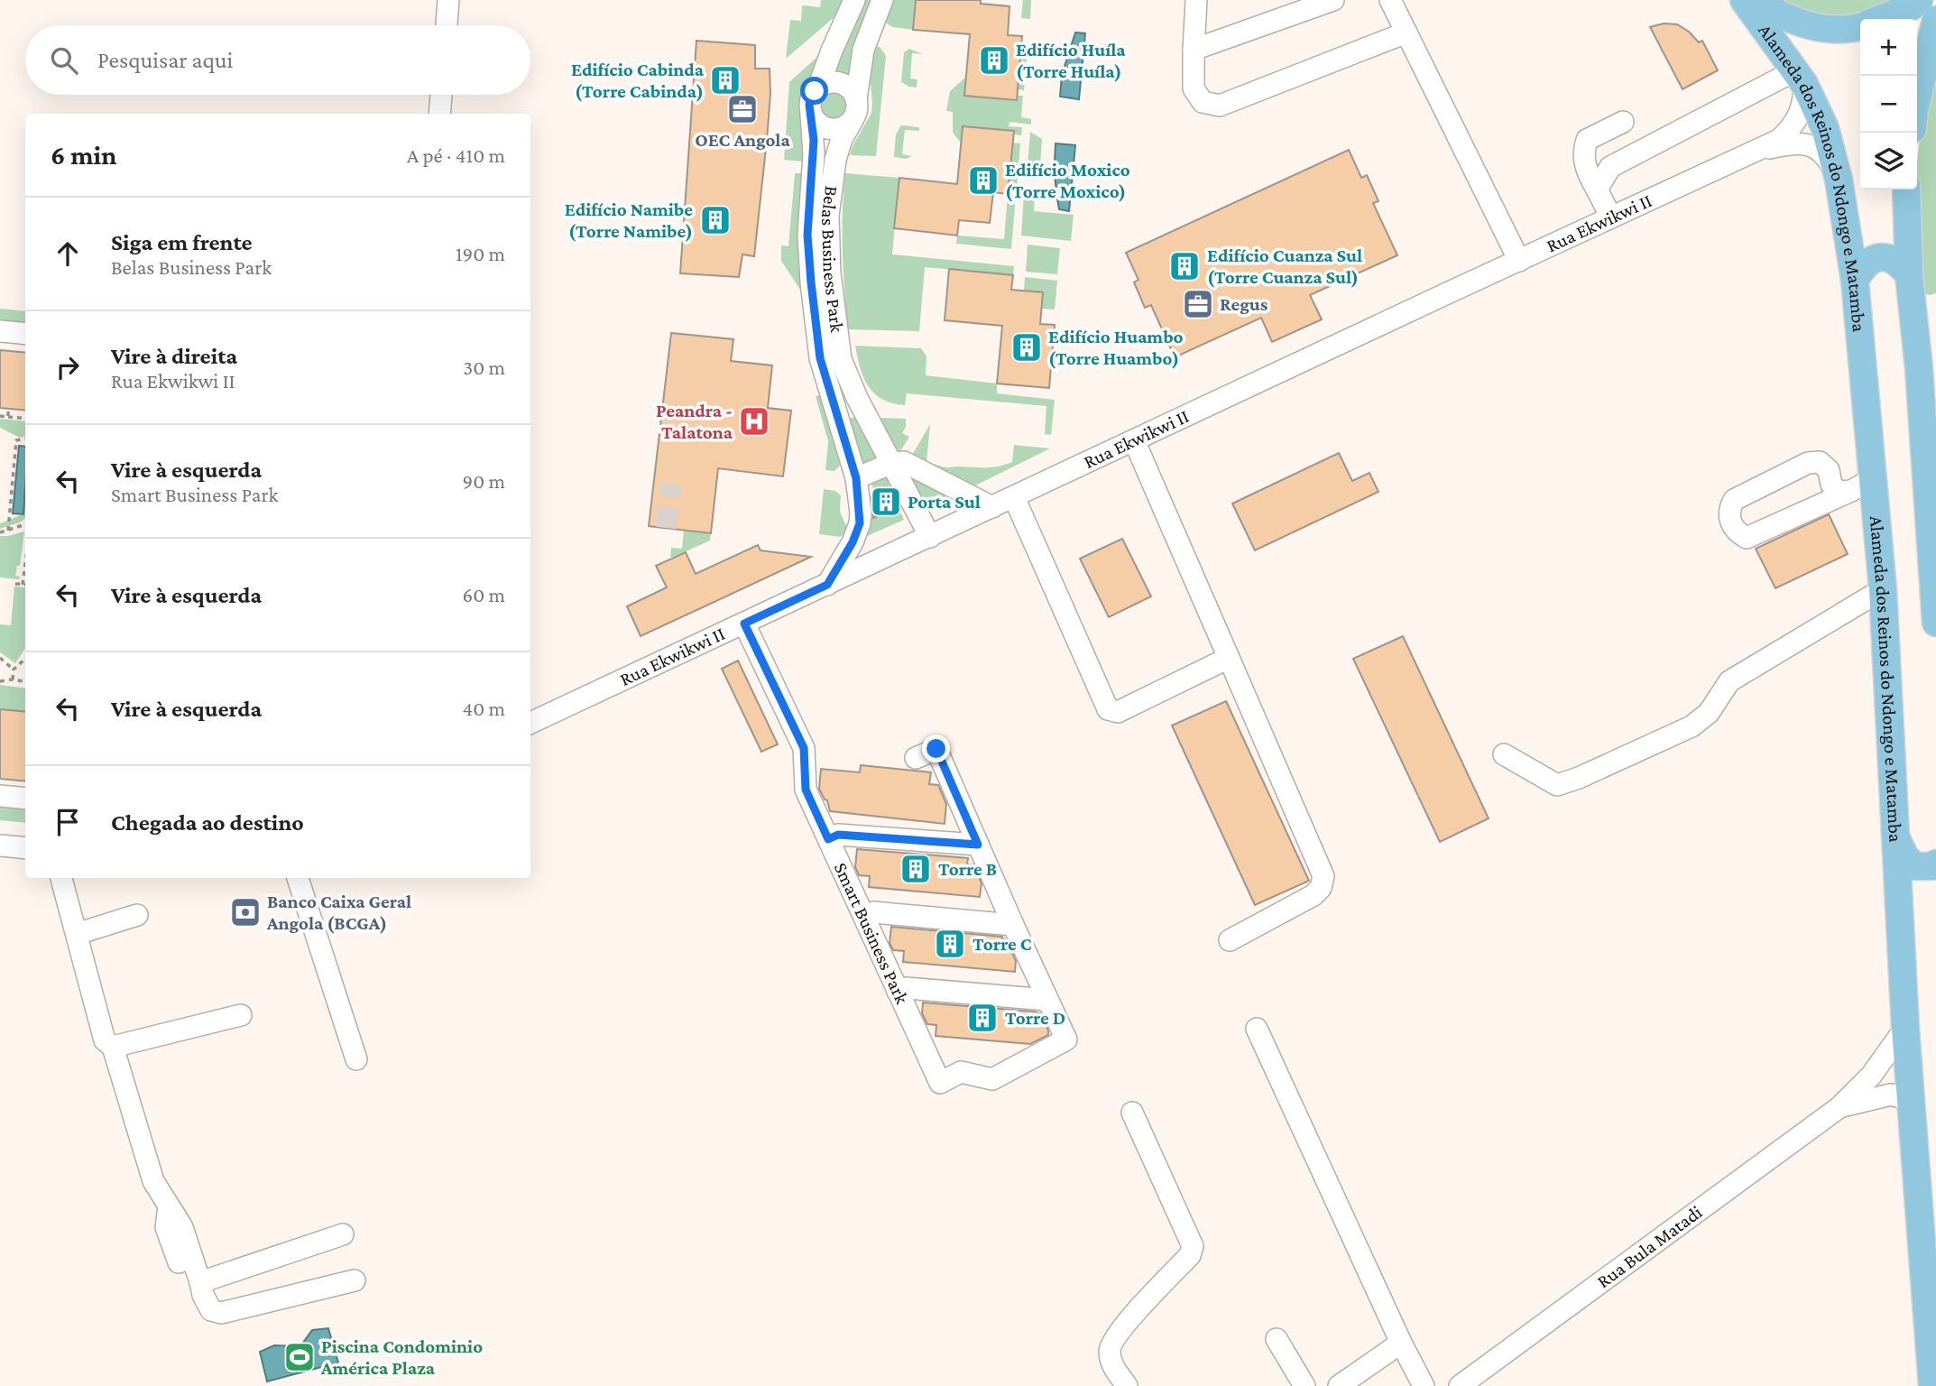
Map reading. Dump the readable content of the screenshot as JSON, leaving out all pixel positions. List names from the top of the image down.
{
  "streets": {
    "main road": ["Alameda dos Reinos do Ndongo e Matamba"],
    "street": [
      "Rua Ekwikwi II",
      "Belas Business Park",
      "Smart Business Park",
      "Rua Bula Matadi"
    ]
  },
  "crossings": [
    ["Alameda dos Reinos do Ndongo e Matamba", "Rua Ekwikwi II"],
    ["Alameda dos Reinos do Ndongo e Matamba", "Rua Bula Matadi"],
    ["Rua Ekwikwi II", "Belas Business Park"],
    ["Rua Ekwikwi II", "Smart Business Park"]
  ],
  "places": {
    "building": [
      "Edifício Huíla (Torre Huíla)",
      "Edifício Cabinda (Torre Cabinda)",
      "Edifício Moxico (Torre Moxico)",
      "Edifício Namibe (Torre Namibe)",
      "Edifício Cuanza Sul (Torre Cuanza Sul)",
      "Edifício Huambo (Torre Huambo)",
      "Porta Sul",
      "Torre B",
      "Torre C",
      "Torre D"
    ],
    "office": ["OEC Angola", "Regus"],
    "hospital": ["Peandra - Talatona"],
    "bank": ["Banco Caixa Geral Angola (BCGA)"],
    "sports": ["Piscina Condominio América Plaza"]
  },
  "page": {
    "map_buttons": ["+", "−"],
    "search": "Pesquisar aqui",
    "heading": ["6 min", "A pé · 410 m"],
    "list": [
      ["Siga em frente", "Belas Business Park", "190 m"],
      ["Vire à direita", "Rua Ekwikwi II", "30 m"],
      ["Vire à esquerda", "Smart Business Park", "90 m"],
      ["Vire à esquerda", "60 m"],
      ["Vire à esquerda", "40 m"],
      "Chegada ao destino"
    ]
  }
}
